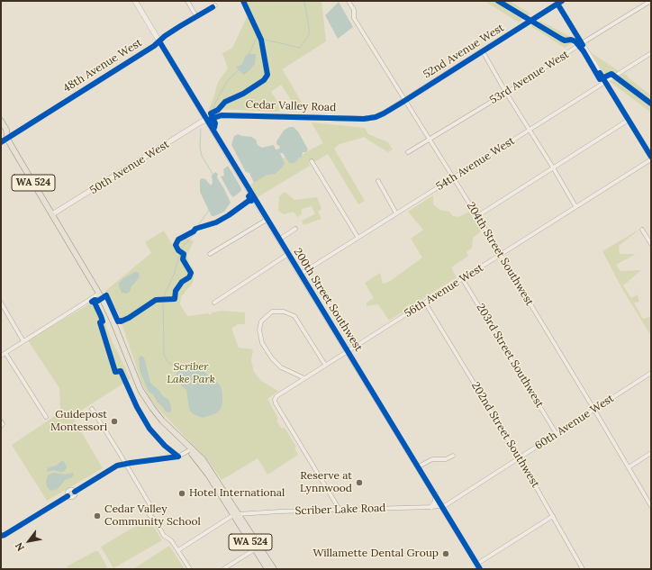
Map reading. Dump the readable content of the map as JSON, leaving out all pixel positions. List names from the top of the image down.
{
  "streets": {
    "main road": ["WA 524"],
    "street": [
      "52nd Avenue West",
      "48th Avenue West",
      "53rd Avenue West",
      "Cedar Valley Road",
      "54th Avenue West",
      "50th Avenue West",
      "204th Street Southwest",
      "56th Avenue West",
      "200th Street Southwest",
      "203rd Street Southwest",
      "60th Avenue West",
      "202nd Street Southwest",
      "Scriber Lake Road"
    ]
  },
  "crossings": [
    ["52nd Avenue West", "Cedar Valley Road"],
    ["52nd Avenue West", "204th Street Southwest"],
    ["48th Avenue West", "WA 524"],
    ["48th Avenue West", "200th Street Southwest"],
    ["53rd Avenue West", "204th Street Southwest"],
    ["Cedar Valley Road", "50th Avenue West"],
    ["Cedar Valley Road", "200th Street Southwest"],
    ["54th Avenue West", "204th Street Southwest"],
    ["54th Avenue West", "200th Street Southwest"],
    ["50th Avenue West", "WA 524"],
    ["50th Avenue West", "200th Street Southwest"],
    ["WA 524", "Scriber Lake Road"],
    ["204th Street Southwest", "56th Avenue West"],
    ["204th Street Southwest", "60th Avenue West"],
    ["56th Avenue West", "200th Street Southwest"],
    ["56th Avenue West", "203rd Street Southwest"],
    ["56th Avenue West", "202nd Street Southwest"],
    ["56th Avenue West", "Scriber Lake Road"],
    ["200th Street Southwest", "60th Avenue West"],
    ["200th Street Southwest", "Scriber Lake Road"],
    ["203rd Street Southwest", "60th Avenue West"],
    ["60th Avenue West", "202nd Street Southwest"],
    ["60th Avenue West", "Scriber Lake Road"]
  ],
  "parks": ["Scriber Lake Park"],
  "places": [
    "Guidepost Montessori",
    "Reserve at Lynnwood",
    "Hotel International",
    "Cedar Valley Community School",
    "Willamette Dental Group"
  ],
  "north": "bottom left"
}
